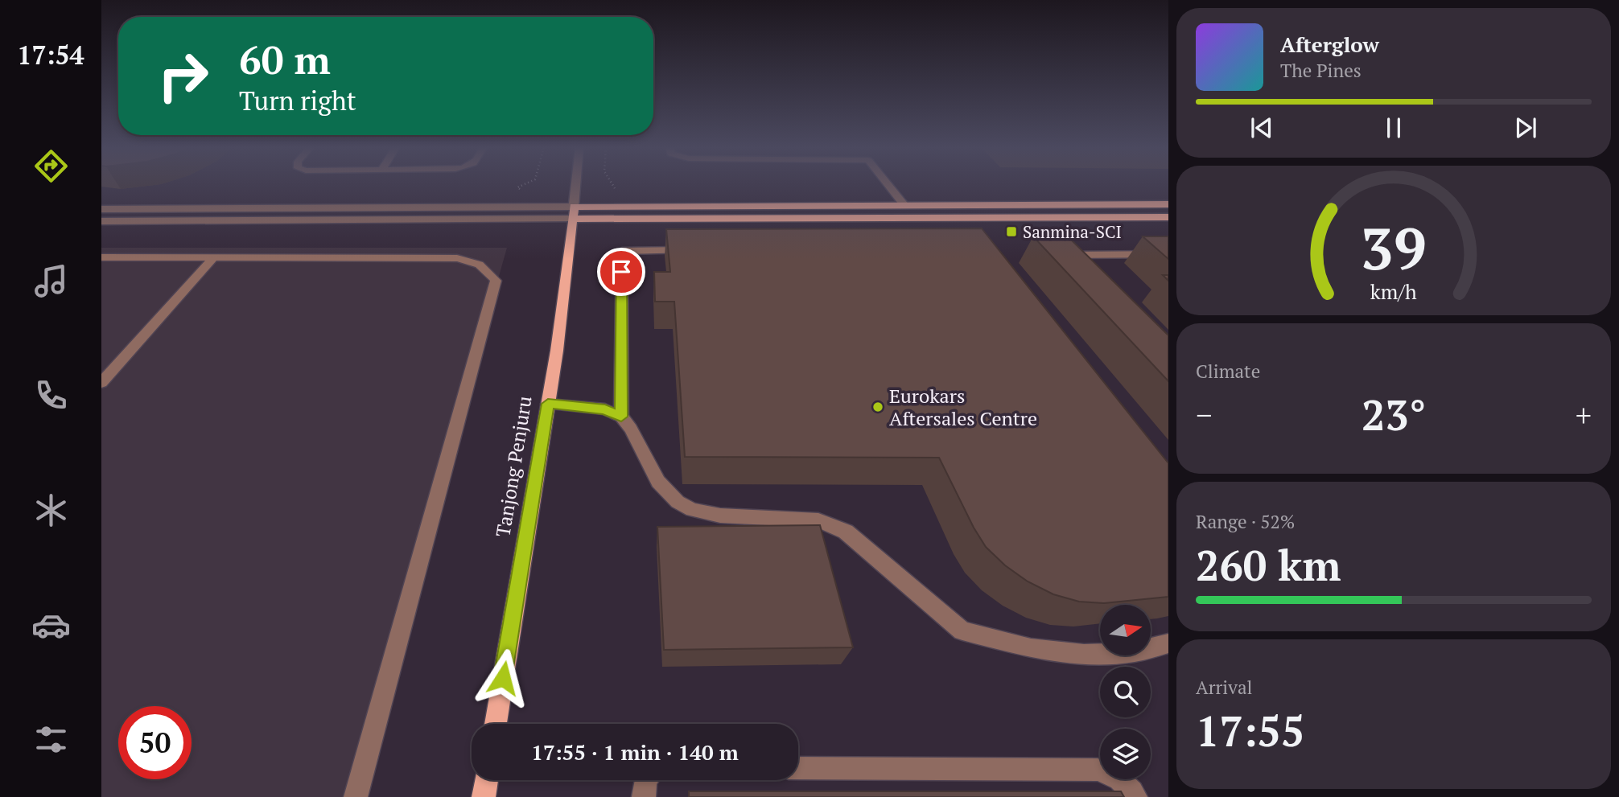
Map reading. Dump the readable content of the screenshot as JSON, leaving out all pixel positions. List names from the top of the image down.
{
  "streets": {
    "main road": ["Tanjong Penjuru"]
  },
  "places": {
    "transit": ["Sanmina-SCI"],
    "other": ["Eurokars Aftersales Centre"]
  },
  "north": "right",
  "page": {
    "tabs": "17:54",
    "turn": ["60 m", "Turn right"],
    "song": ["Afterglow", "The Pines"],
    "tile": [
      "Climate",
      ["Range · 52%", "260 km"],
      ["Arrival", "17:55"]
    ],
    "heat": ["−", "23°", "+"],
    "limit": "50",
    "trip": "17:55 · 1 min · 140 m",
    "gauge": ["39", "km/h"]
  }
}
